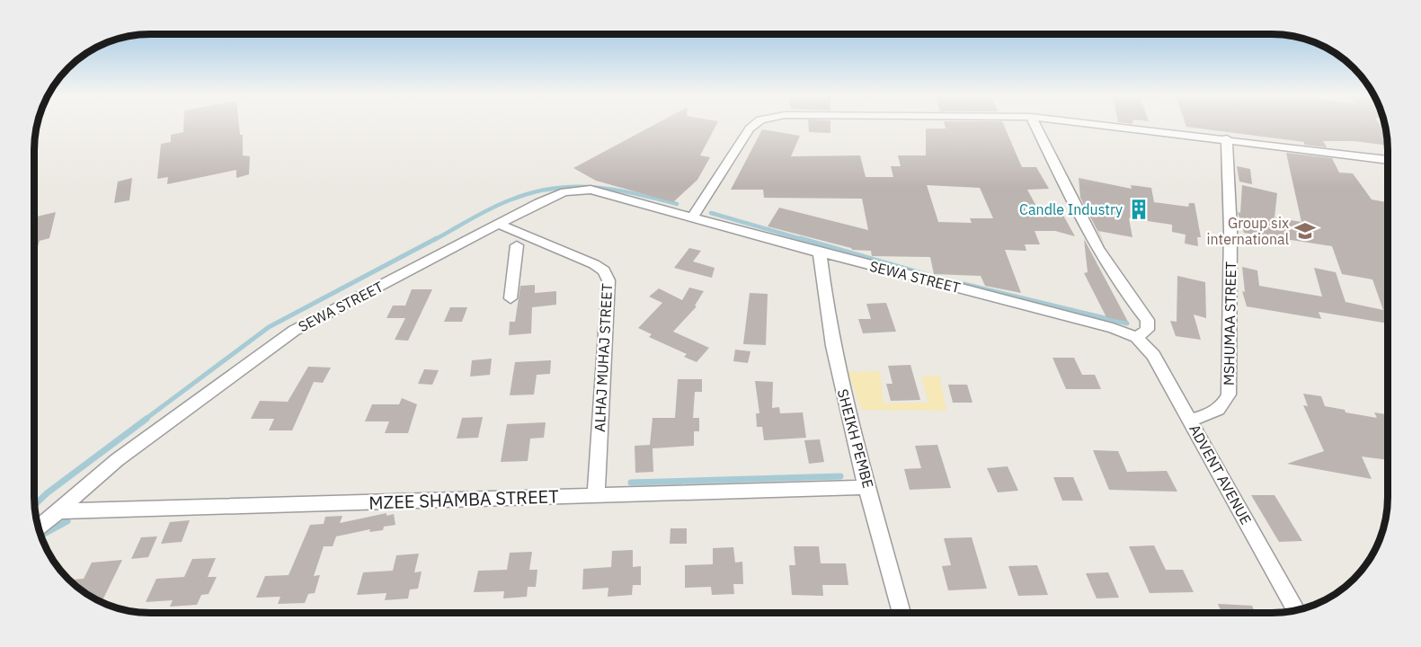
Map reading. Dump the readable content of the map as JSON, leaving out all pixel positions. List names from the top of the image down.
{
  "streets": {
    "street": [
      "SEWA STREET",
      "MSHUMAA STREET",
      "ALHAJ MUHAJ STREET",
      "SHEIKH PEMBE",
      "ADVENT AVENUE",
      "MZEE SHAMBA STREET"
    ]
  },
  "crossings": [
    ["SEWA STREET", "ALHAJ MUHAJ STREET"],
    ["SEWA STREET", "SHEIKH PEMBE"],
    ["SEWA STREET", "ADVENT AVENUE"],
    ["SEWA STREET", "MZEE SHAMBA STREET"],
    ["MSHUMAA STREET", "ADVENT AVENUE"],
    ["ALHAJ MUHAJ STREET", "MZEE SHAMBA STREET"],
    ["SHEIKH PEMBE", "MZEE SHAMBA STREET"]
  ],
  "places": {
    "building": ["Candle Industry"],
    "school or university": ["Group six international"]
  }
}
